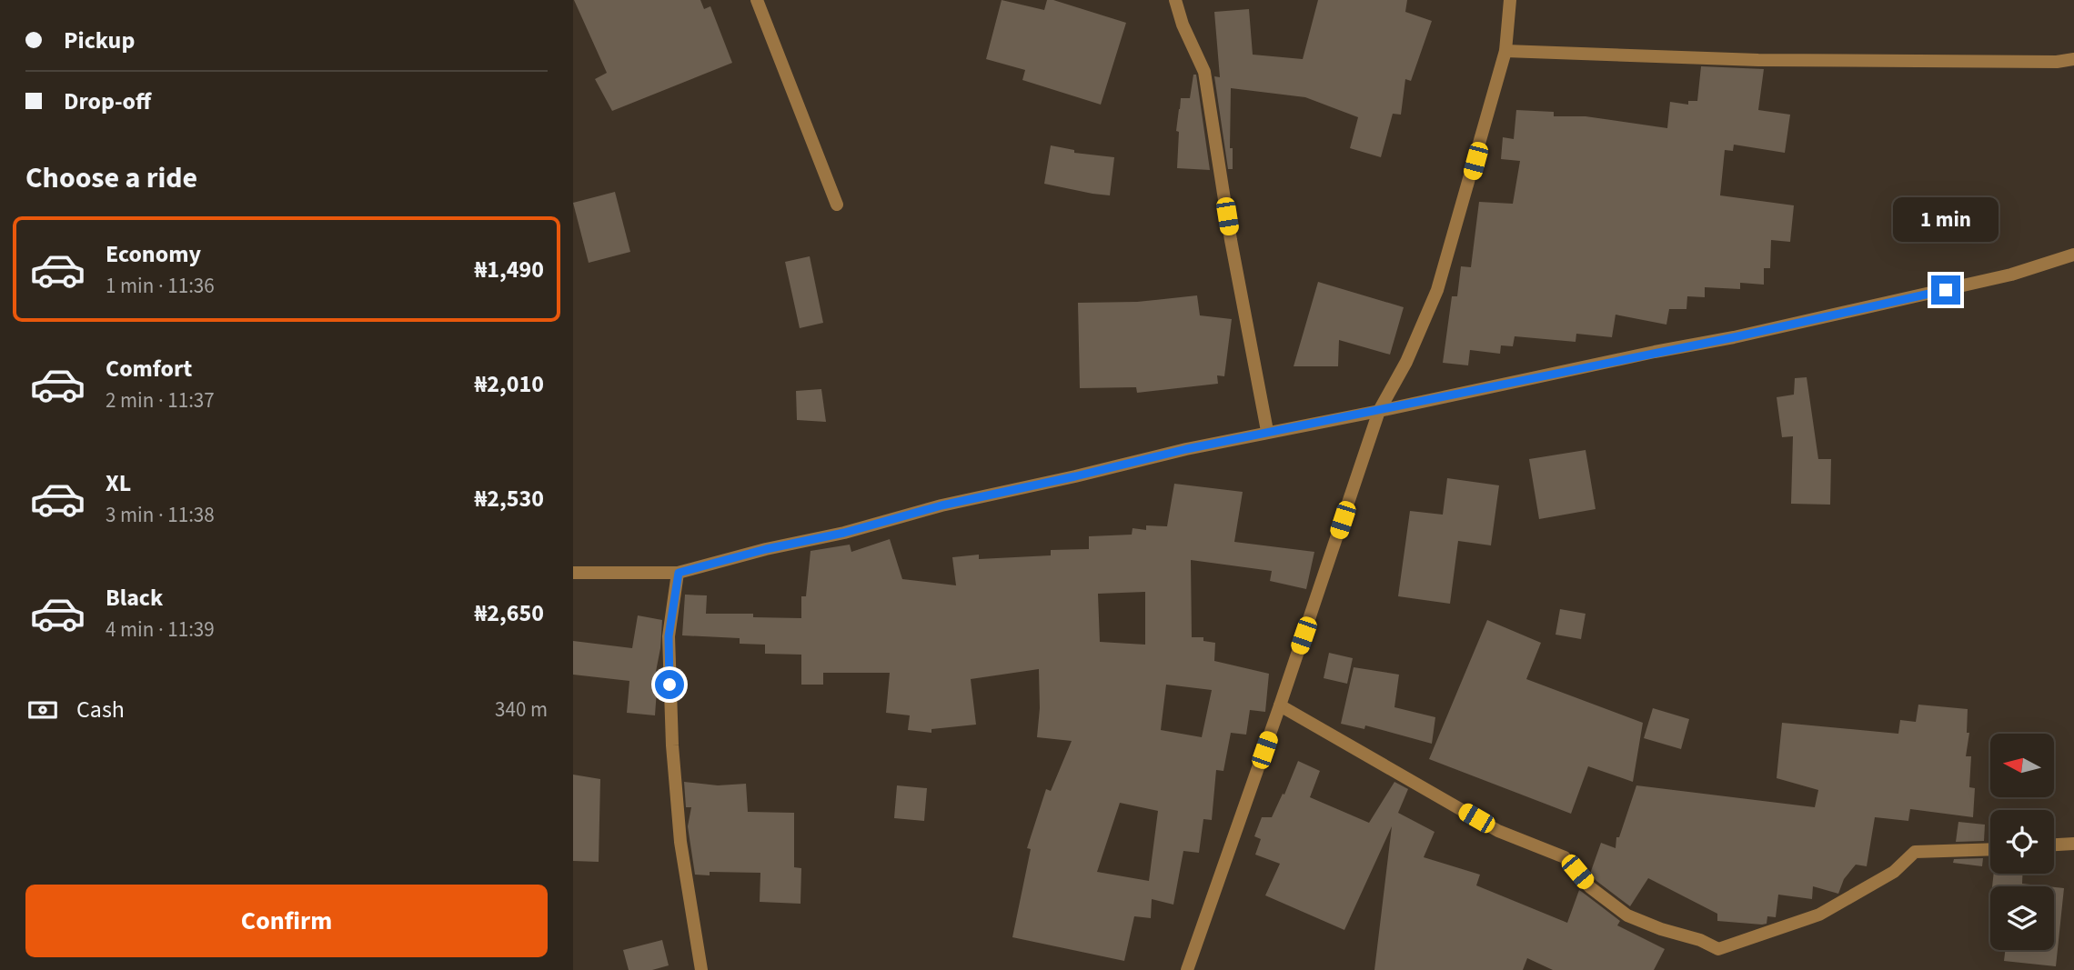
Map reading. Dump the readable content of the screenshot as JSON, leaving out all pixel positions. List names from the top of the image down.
{
  "north": "left",
  "page": {
    "banner": ["Pickup", "Drop-off"],
    "heading": "Choose a ride",
    "bubble": "1 min",
    "list": [
      {
        "name": "Economy",
        "note": "1 min · 11:36",
        "value": "₦1,490"
      },
      {
        "name": "Comfort",
        "note": "2 min · 11:37",
        "value": "₦2,010"
      },
      {
        "name": "XL",
        "note": "3 min · 11:38",
        "value": "₦2,530"
      },
      {
        "name": "Black",
        "note": "4 min · 11:39",
        "value": "₦2,650"
      }
    ],
    "pay": ["Cash", "340 m"],
    "buttons": "Confirm"
  }
}
